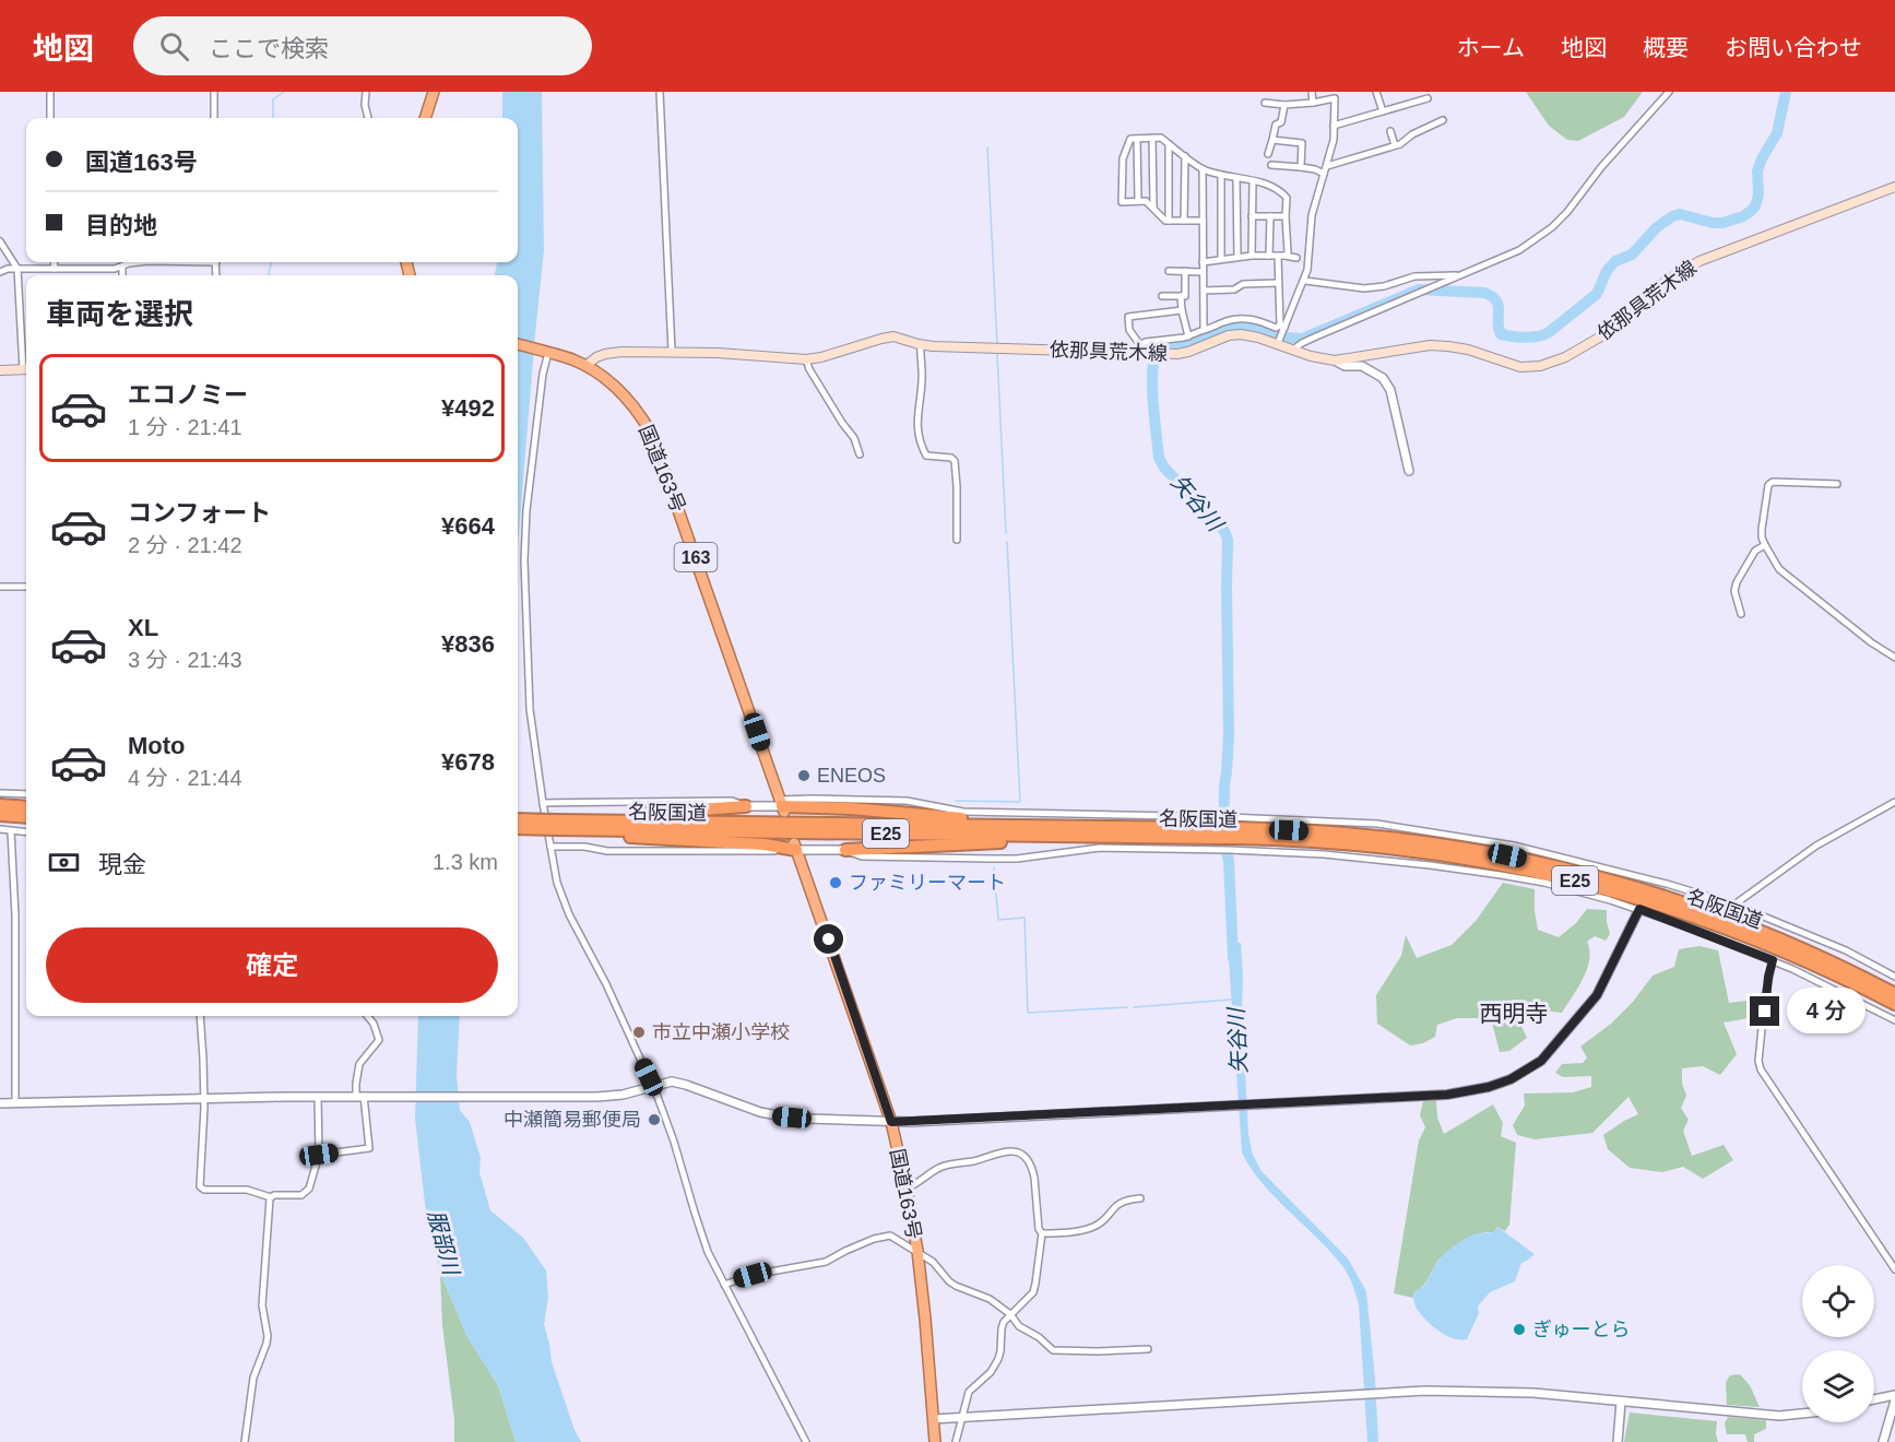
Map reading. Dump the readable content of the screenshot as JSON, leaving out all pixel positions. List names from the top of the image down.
{
  "streets": {
    "highway": [
      "国道163号",
      "163",
      "名阪国道",
      "E25"
    ],
    "main road": ["依那具荒木線"]
  },
  "crossings": [
    ["依那具荒木線", "国道163号"]
  ],
  "districts": ["西明寺"],
  "water": ["矢谷川", "服部川"],
  "places": [
    "ENEOS",
    "ファミリーマート",
    "市立中瀬小学校",
    "中瀬簡易郵便局",
    "ぎゅーとら"
  ],
  "page": {
    "header": "地図",
    "search": "ここで検索",
    "nav": [
      "ホーム",
      "地図",
      "概要",
      "お問い合わせ"
    ],
    "banner": ["国道163号", "目的地"],
    "heading": "車両を選択",
    "list": [
      {
        "name": "エコノミー",
        "note": "1 分 · 21:41",
        "value": "¥492"
      },
      {
        "name": "コンフォート",
        "note": "2 分 · 21:42",
        "value": "¥664"
      },
      {
        "name": "XL",
        "note": "3 分 · 21:43",
        "value": "¥836"
      },
      {
        "name": "Moto",
        "note": "4 分 · 21:44",
        "value": "¥678"
      }
    ],
    "pay": ["現金", "1.3 km"],
    "buttons": "確定",
    "bubble": "4 分"
  }
}
